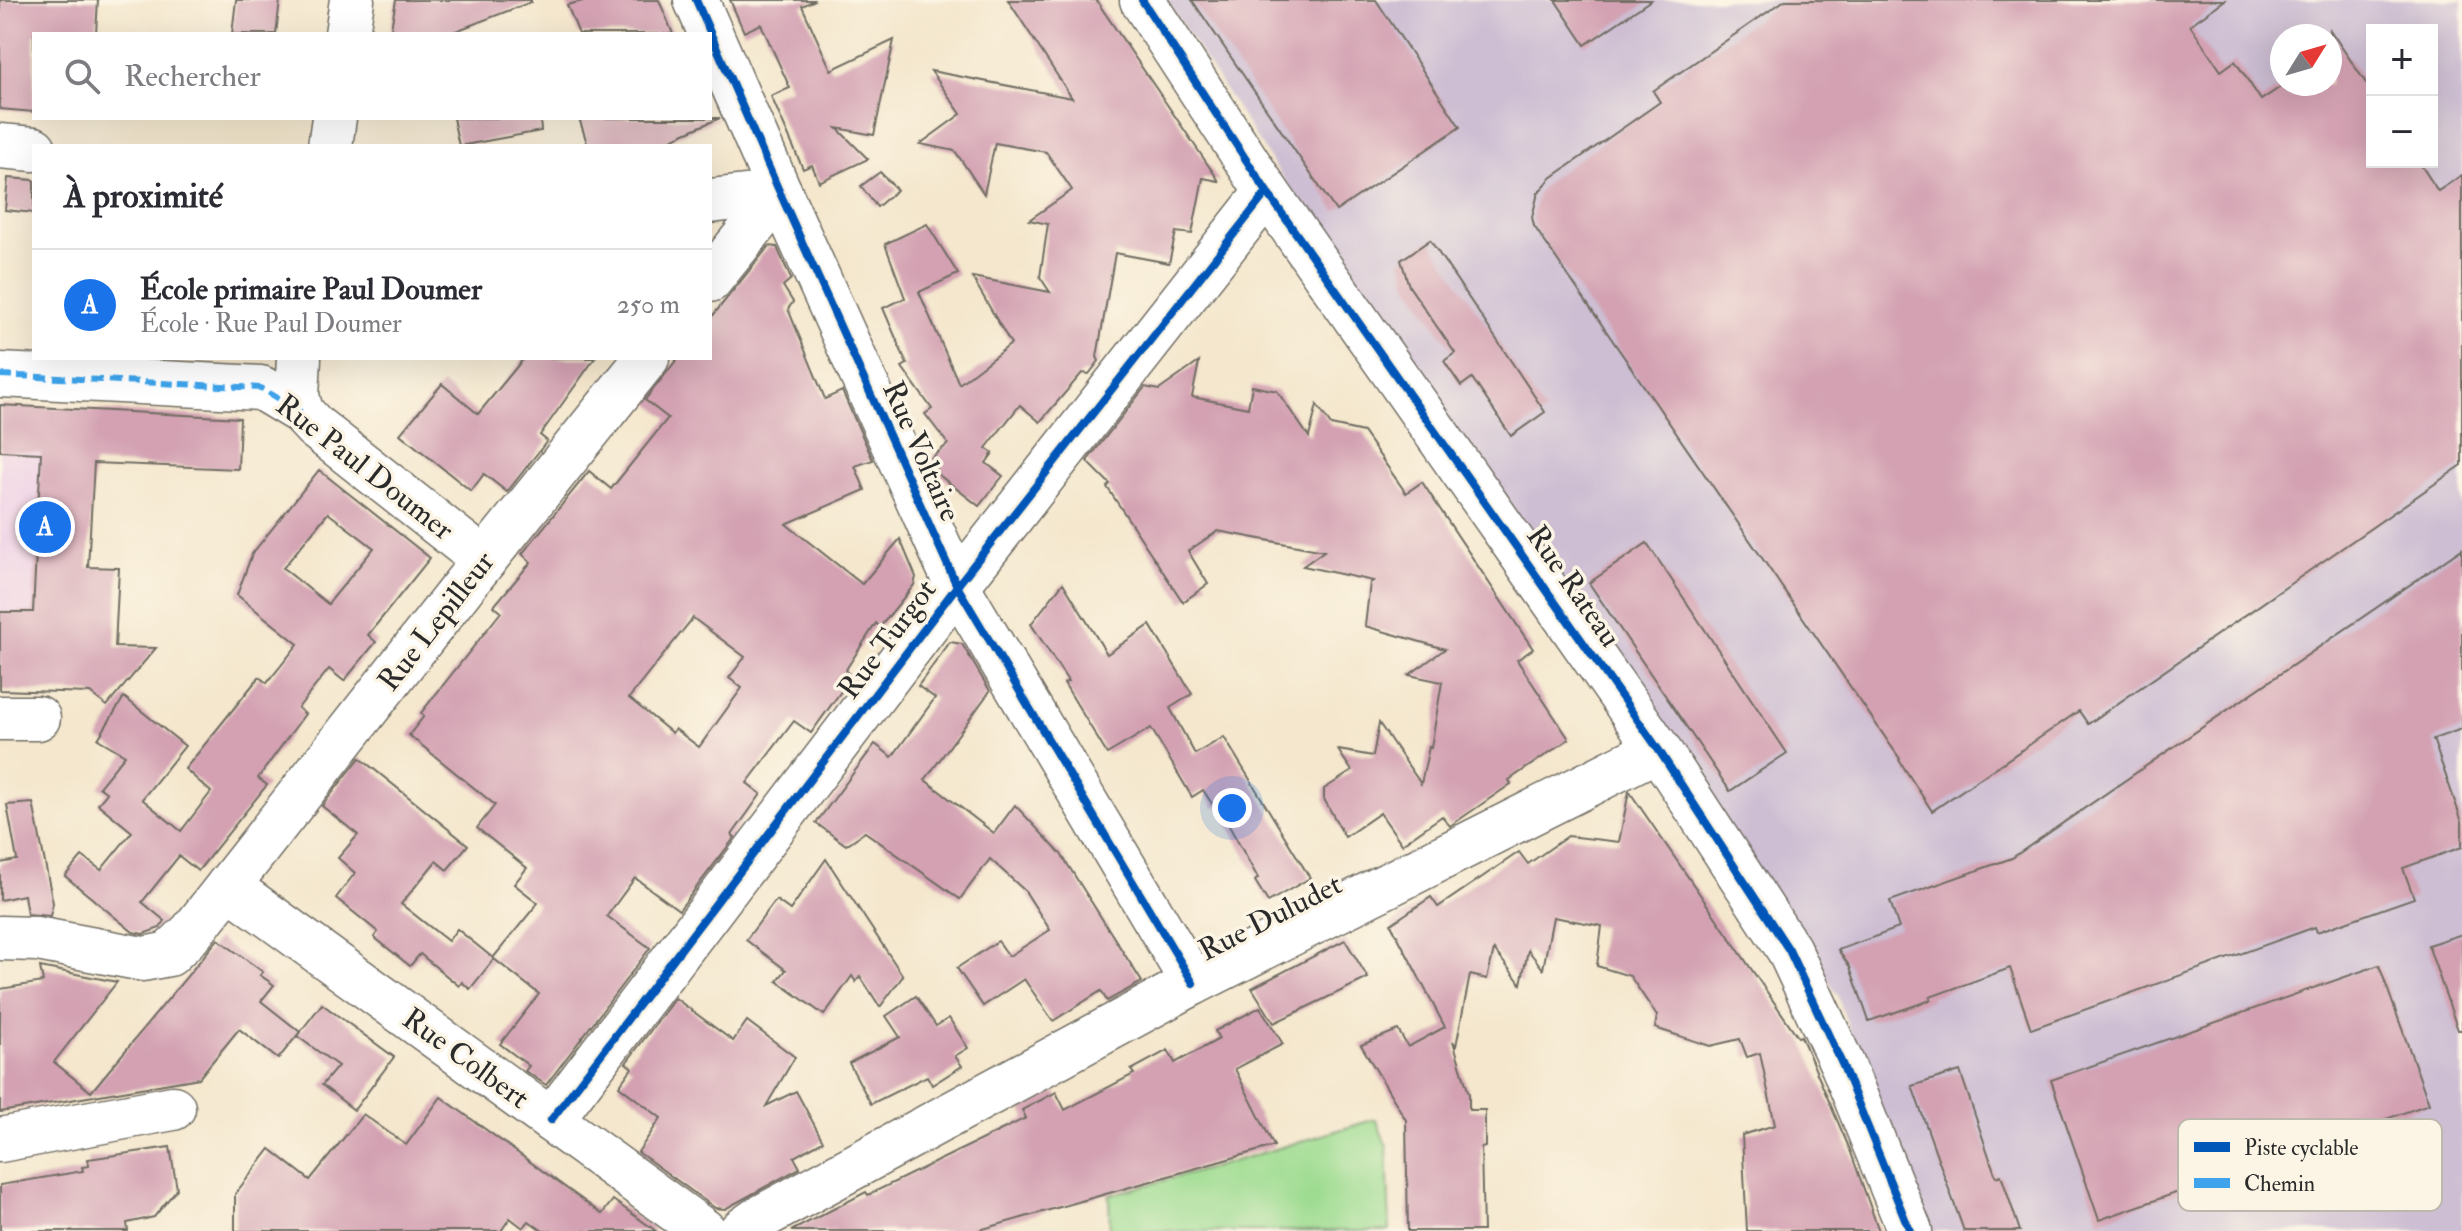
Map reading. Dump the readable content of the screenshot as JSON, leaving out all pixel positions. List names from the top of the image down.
{
  "streets": {
    "street": [
      "Rue Voltaire",
      "Rue Paul Doumer",
      "Rue Rateau",
      "Rue Lepilleur",
      "Rue Turgot",
      "Rue Duludet",
      "Rue Colbert"
    ]
  },
  "crossings": [
    ["Rue Voltaire", "Rue Turgot"],
    ["Rue Voltaire", "Rue Duludet"],
    ["Rue Paul Doumer", "Rue Lepilleur"],
    ["Rue Rateau", "Rue Turgot"],
    ["Rue Rateau", "Rue Duludet"],
    ["Rue Lepilleur", "Rue Colbert"],
    ["Rue Turgot", "Rue Colbert"]
  ],
  "legend": ["Piste cyclable", "Chemin"],
  "north": "top right",
  "page": {
    "map_buttons": ["+", "−"],
    "search": "Rechercher",
    "heading": "À proximité",
    "list": [
      {
        "mark": "A",
        "name": "École primaire Paul Doumer",
        "note": "École · Rue Paul Doumer",
        "value": "250 m"
      }
    ],
    "pins": "A"
  }
}
